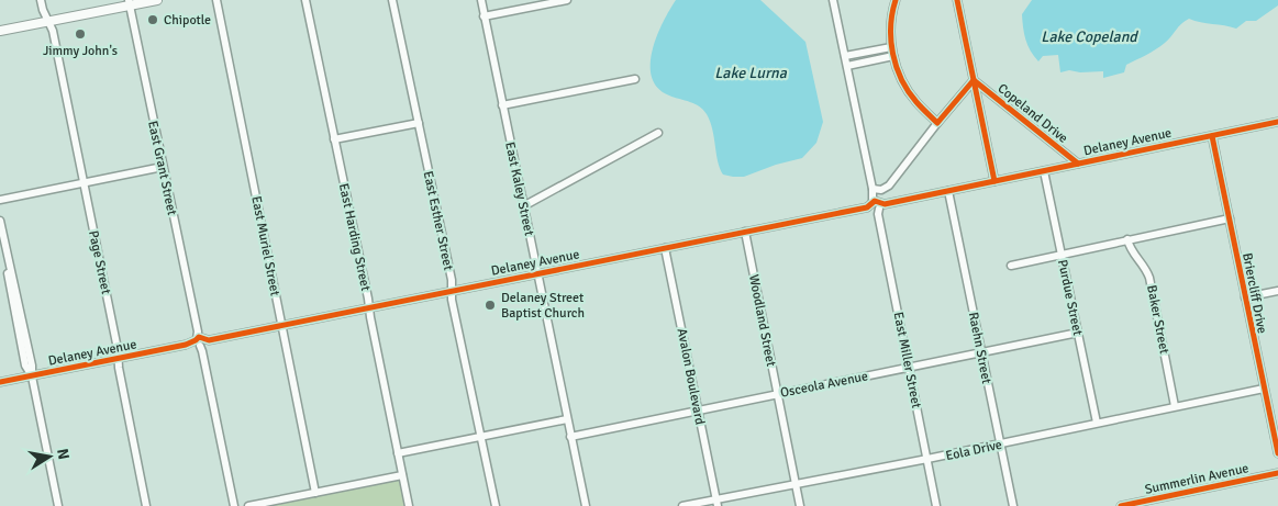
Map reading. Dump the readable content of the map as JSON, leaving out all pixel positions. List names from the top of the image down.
{
  "streets": {
    "street": [
      "Copeland Drive",
      "Delaney Avenue",
      "East Grant Street",
      "East Kaley Street",
      "East Esther Street",
      "East Harding Street",
      "East Muriel Street",
      "Page Street",
      "Briercliff Drive",
      "Purdue Street",
      "Baker Street",
      "Woodland Street",
      "Raehn Street",
      "East Miller Street",
      "Avalon Boulevard",
      "Osceola Avenue",
      "Eola Drive",
      "Summerlin Avenue"
    ]
  },
  "crossings": [
    ["Copeland Drive", "Delaney Avenue"],
    ["Delaney Avenue", "East Grant Street"],
    ["Delaney Avenue", "East Kaley Street"],
    ["Delaney Avenue", "East Esther Street"],
    ["Delaney Avenue", "East Harding Street"],
    ["Delaney Avenue", "East Muriel Street"],
    ["Delaney Avenue", "Page Street"],
    ["Delaney Avenue", "Briercliff Drive"],
    ["Delaney Avenue", "Purdue Street"],
    ["Delaney Avenue", "Woodland Street"],
    ["Delaney Avenue", "Raehn Street"],
    ["Delaney Avenue", "East Miller Street"],
    ["Delaney Avenue", "Avalon Boulevard"],
    ["East Kaley Street", "Osceola Avenue"],
    ["Briercliff Drive", "Eola Drive"],
    ["Purdue Street", "Osceola Avenue"],
    ["Purdue Street", "Eola Drive"],
    ["Baker Street", "Eola Drive"],
    ["Woodland Street", "Osceola Avenue"],
    ["Woodland Street", "Eola Drive"],
    ["Raehn Street", "Osceola Avenue"],
    ["Raehn Street", "Eola Drive"],
    ["East Miller Street", "Osceola Avenue"],
    ["East Miller Street", "Eola Drive"],
    ["Avalon Boulevard", "Osceola Avenue"],
    ["Avalon Boulevard", "Eola Drive"]
  ],
  "water": ["Lake Copeland", "Lake Lurna"],
  "places": ["Chipotle", "Jimmy John's", "Delaney Street Baptist Church"],
  "north": "right"
}
